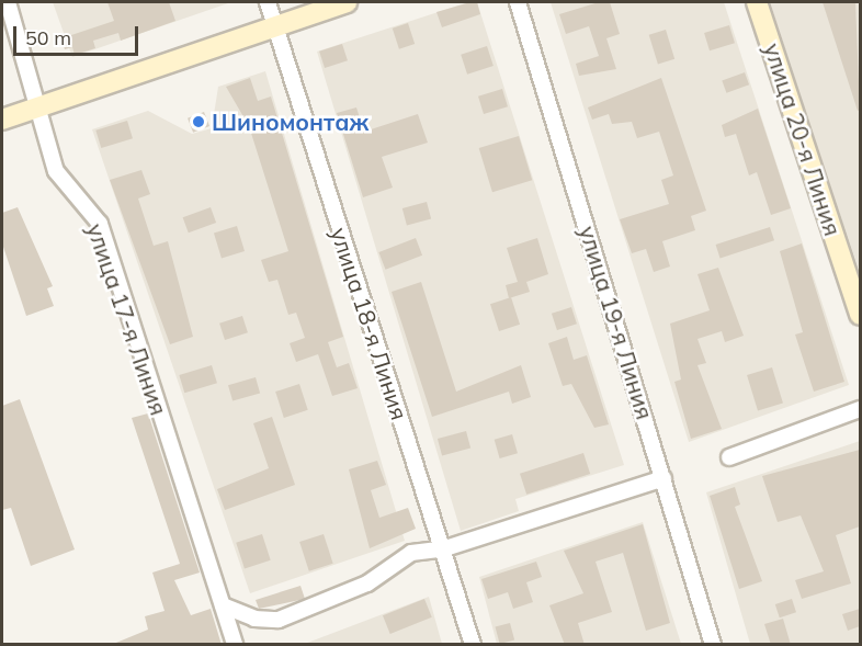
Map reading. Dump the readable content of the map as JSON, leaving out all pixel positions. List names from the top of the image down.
{
  "streets": {
    "main road": ["улица 20-я Линия"],
    "street": ["улица 17-я Линия", "улица 19-я Линия", "улица 18-я Линия"]
  },
  "places": ["Шиномонтаж"],
  "scale_bar": "50 m"
}
